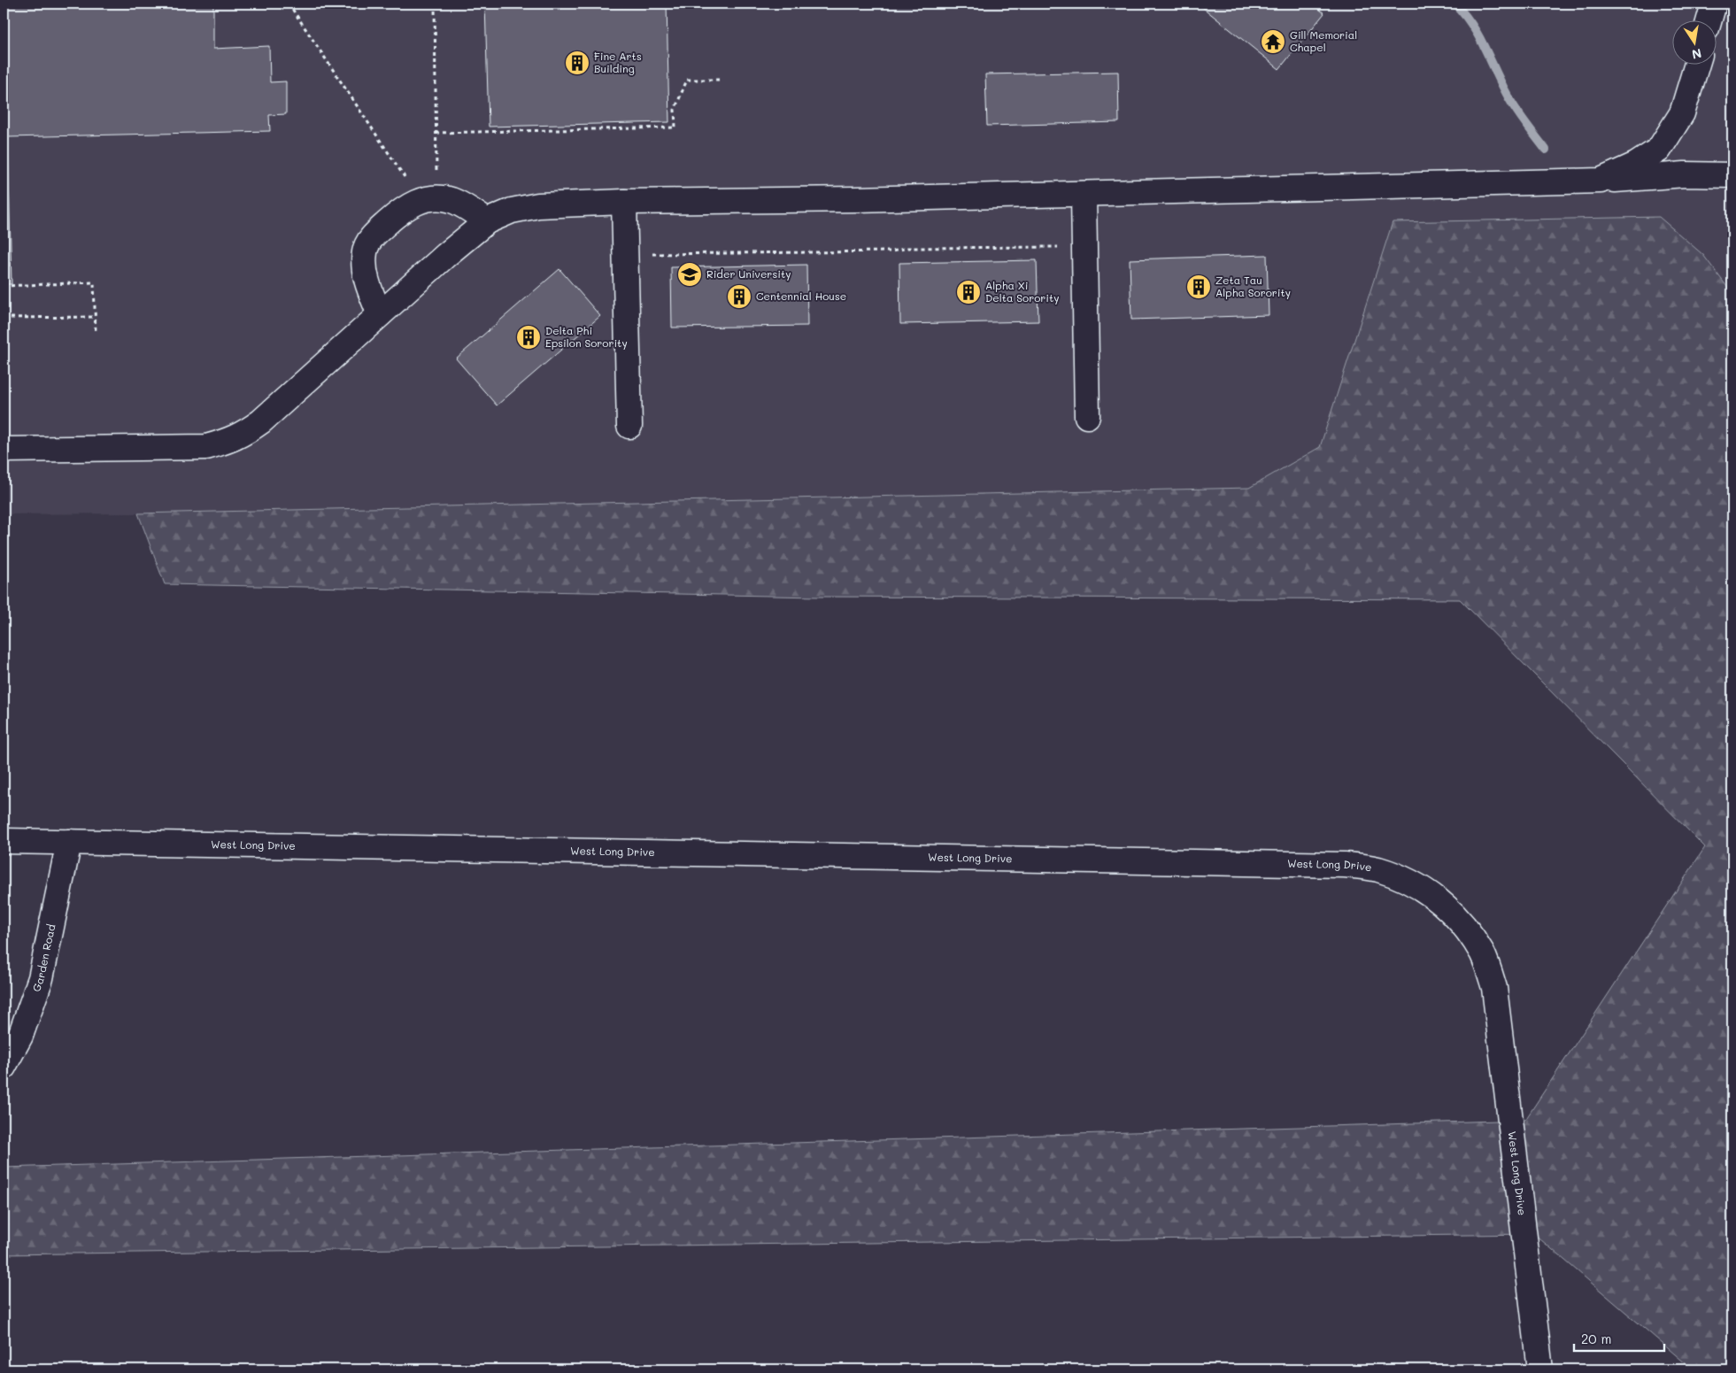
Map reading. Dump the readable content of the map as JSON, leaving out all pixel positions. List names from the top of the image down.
{
  "streets": {
    "street": ["West Long Drive", "Garden Road"]
  },
  "crossings": [
    ["West Long Drive", "Garden Road"]
  ],
  "places": {
    "temple": ["Gill Memorial Chapel"],
    "building": [
      "Fine Arts Building",
      "Zeta Tau Alpha Sorority",
      "Alpha Xi Delta Sorority",
      "Centennial House",
      "Delta Phi Epsilon Sorority"
    ],
    "school or university": ["Rider University"]
  },
  "scale_bar": "20 m",
  "north": "bottom"
}
